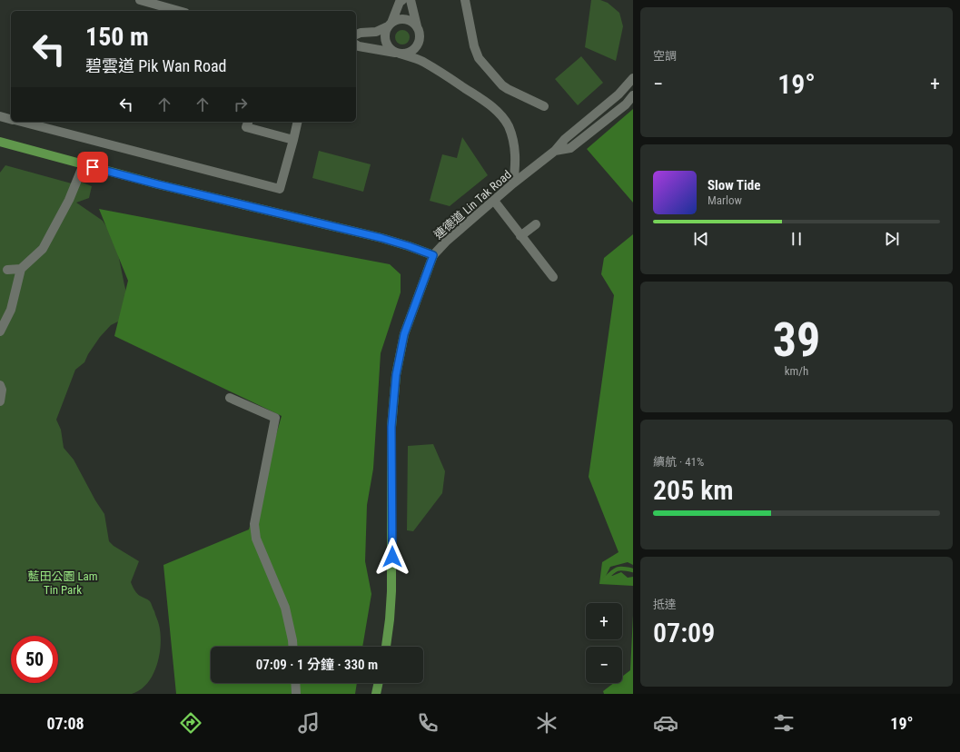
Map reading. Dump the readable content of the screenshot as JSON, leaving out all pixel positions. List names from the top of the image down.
{
  "streets": {
    "main road": ["連德道 Lin Tak Road"]
  },
  "parks": ["藍田公園 Lam Tin Park"],
  "page": {
    "tile": [
      "空調",
      ["39", "km/h"],
      ["續航 · 41%", "205 km"],
      ["抵達", "07:09"]
    ],
    "turn": ["150 m", "碧雲道 Pik Wan Road"],
    "heat": ["−", "19°", "+"],
    "song": ["Slow Tide", "Marlow"],
    "map_buttons": ["+", "−"],
    "limit": "50",
    "trip": "07:09 · 1 分鐘 · 330 m",
    "tabs": ["07:08", "19°"]
  }
}
